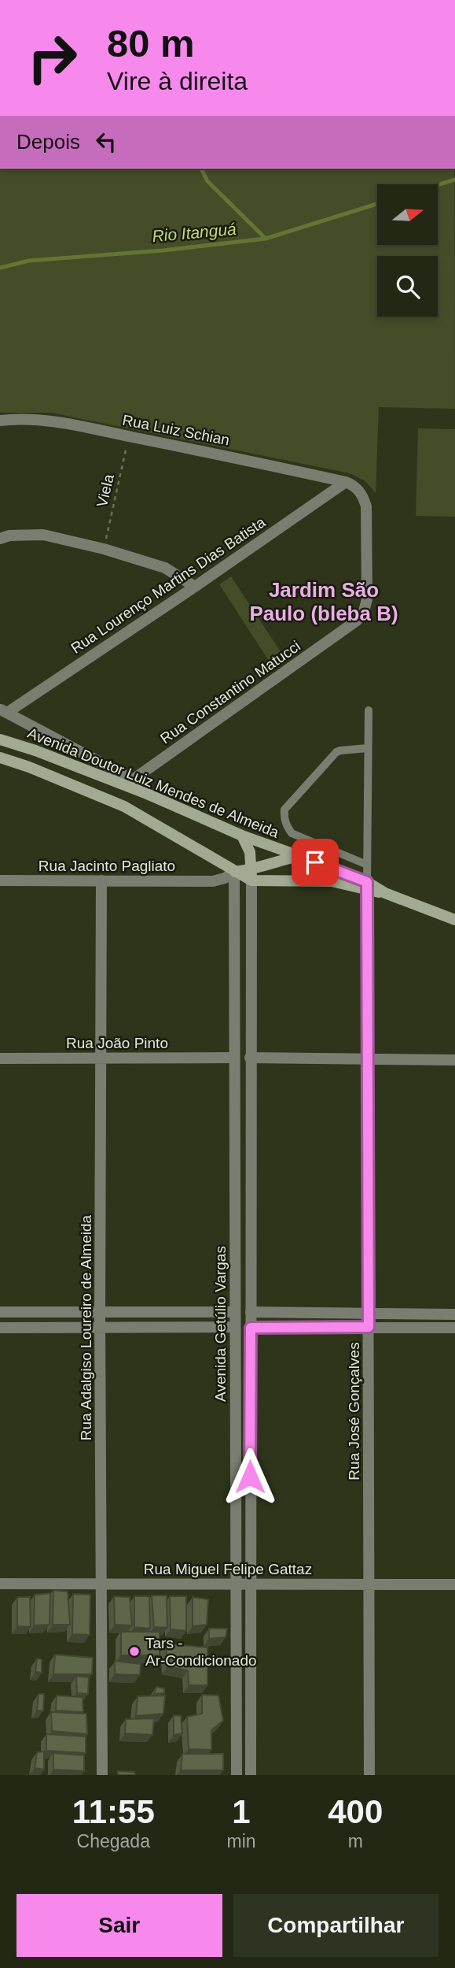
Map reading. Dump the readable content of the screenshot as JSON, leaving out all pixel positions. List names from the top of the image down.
{
  "streets": {
    "main road": ["Avenida Doutor Luiz Mendes de Almeida"],
    "street": [
      "Rua Luiz Schian",
      "Rua Lourenço Martins Dias Batista",
      "Rua Constantino Matucci",
      "Rua Jacinto Pagliato",
      "Rua João Pinto",
      "Avenida Getúlio Vargas",
      "Rua Adalgiso Loureiro de Almeida",
      "Rua José Gonçalves",
      "Rua Miguel Felipe Gattaz"
    ],
    "path": ["Viela"]
  },
  "crossings": [
    ["Rua Luiz Schian", "Viela"],
    ["Rua Luiz Schian", "Rua Lourenço Martins Dias Batista"],
    ["Rua Luiz Schian", "Rua Constantino Matucci"],
    ["Rua Lourenço Martins Dias Batista", "Rua Constantino Matucci"],
    ["Avenida Doutor Luiz Mendes de Almeida", "Rua Jacinto Pagliato"],
    ["Avenida Doutor Luiz Mendes de Almeida", "Avenida Getúlio Vargas"],
    ["Avenida Doutor Luiz Mendes de Almeida", "Rua José Gonçalves"],
    ["Rua Jacinto Pagliato", "Avenida Getúlio Vargas"],
    ["Rua Jacinto Pagliato", "Rua Adalgiso Loureiro de Almeida"],
    ["Rua João Pinto", "Avenida Getúlio Vargas"],
    ["Rua João Pinto", "Rua Adalgiso Loureiro de Almeida"],
    ["Avenida Getúlio Vargas", "Rua Miguel Felipe Gattaz"],
    ["Rua Adalgiso Loureiro de Almeida", "Rua Miguel Felipe Gattaz"],
    ["Rua José Gonçalves", "Rua Miguel Felipe Gattaz"]
  ],
  "districts": ["Jardim São Paulo (bleba B)"],
  "water": ["Rio Itanguá"],
  "places": ["Tars - Ar-Condicionado"],
  "north": "right",
  "page": {
    "turn": ["80 m", "Vire à direita"],
    "then": "Depois",
    "eta": [
      "11:55",
      "Chegada",
      "1",
      "min",
      "400",
      "m"
    ],
    "buttons": ["Sair", "Compartilhar"]
  }
}
